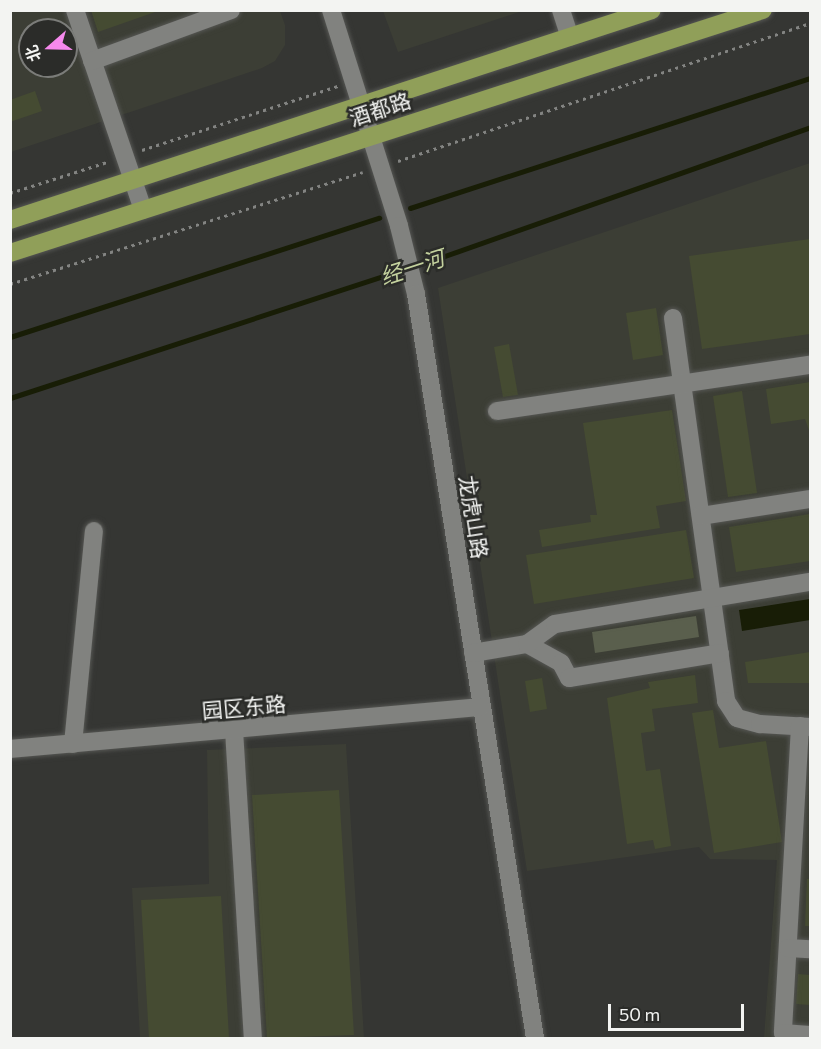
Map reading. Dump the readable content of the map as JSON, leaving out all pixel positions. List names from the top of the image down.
{
  "streets": {
    "main road": ["酒都路"],
    "street": ["龙虎山路", "园区东路"]
  },
  "crossings": [
    ["酒都路", "龙虎山路"],
    ["龙虎山路", "园区东路"]
  ],
  "water": ["经一河"],
  "scale_bar": "50 m",
  "north": "left"
}
